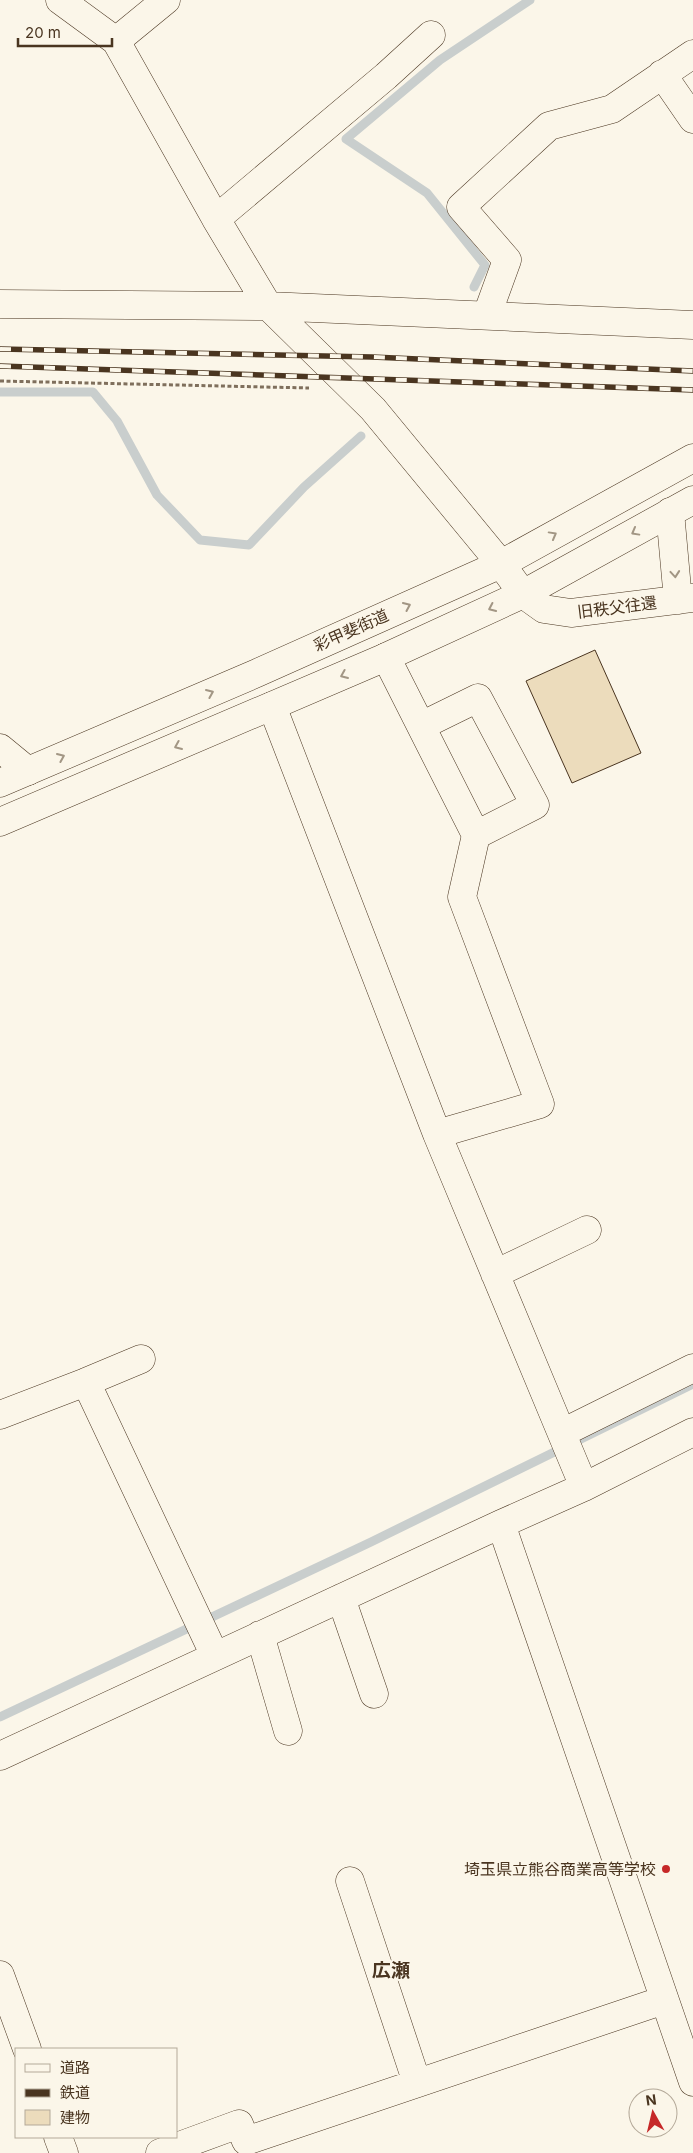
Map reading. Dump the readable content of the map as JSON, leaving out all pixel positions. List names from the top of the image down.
{
  "streets": {
    "main road": ["旧秩父往還", "彩甲斐街道"]
  },
  "crossings": [
    ["旧秩父往還", "彩甲斐街道"]
  ],
  "districts": ["広瀬"],
  "places": ["埼玉県立熊谷商業高等学校"],
  "legend": ["道路", "鉄道", "建物"],
  "scale_bar": "20 m",
  "north": "top"
}
